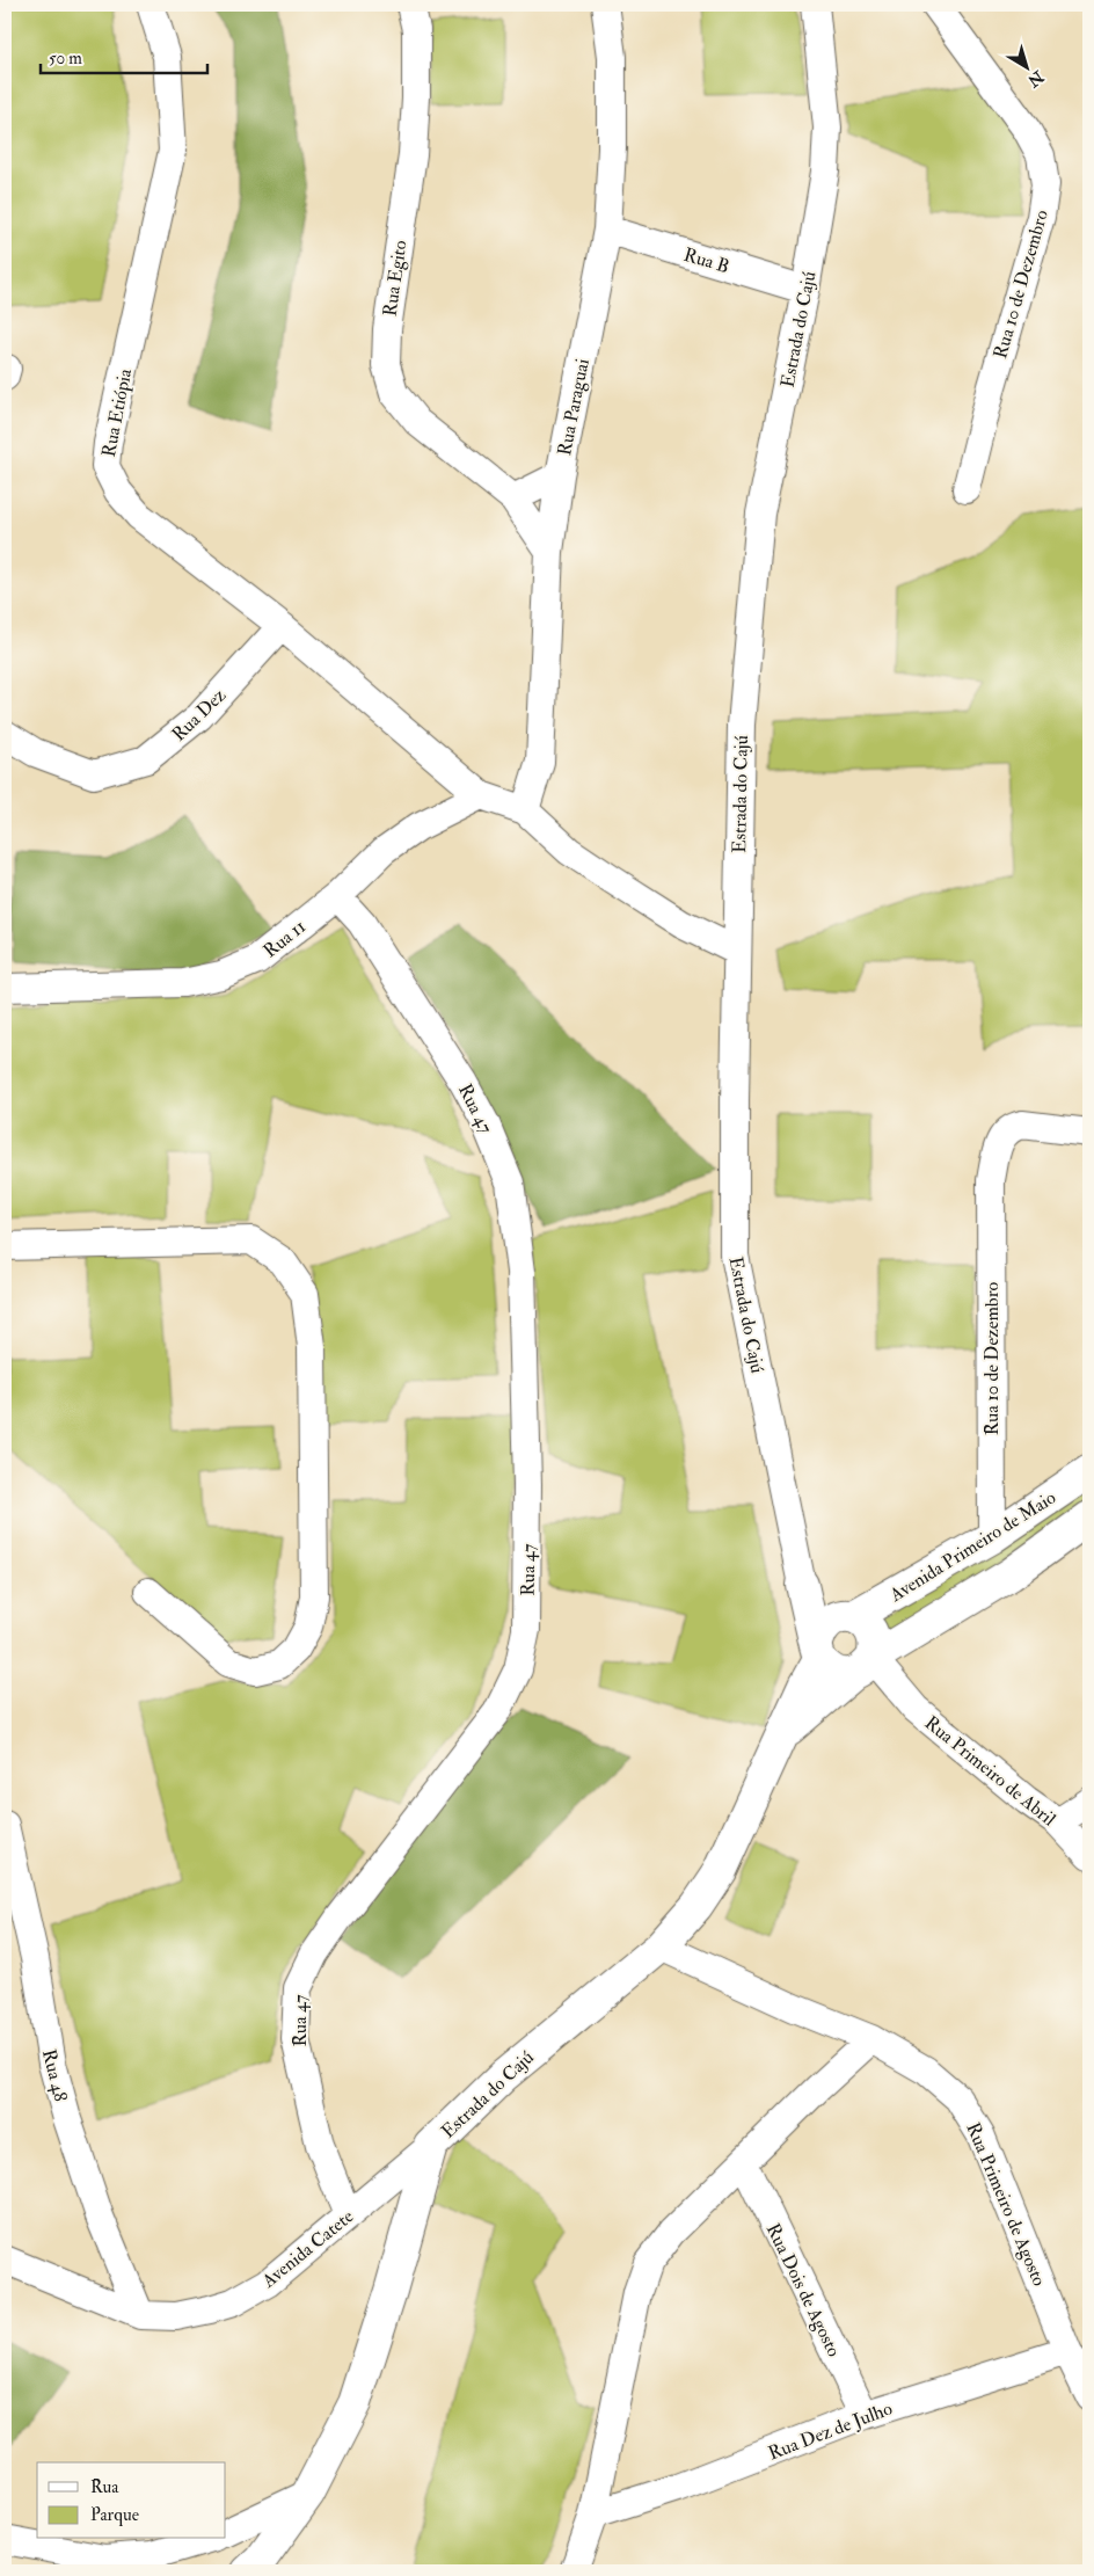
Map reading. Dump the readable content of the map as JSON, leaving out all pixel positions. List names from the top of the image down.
{
  "streets": {
    "main road": ["Estrada do Cajú", "Avenida Primeiro de Maio"],
    "street": [
      "Rua B",
      "Rua Egito",
      "Rua 10 de Dezembro",
      "Rua Paraguai",
      "Rua Etiópia",
      "Rua Dez",
      "Rua 11",
      "Rua 47",
      "Rua Primeiro de Abril",
      "Rua 48",
      "Rua Primeiro de Agosto",
      "Avenida Catete",
      "Rua Dois de Agosto",
      "Rua Dez de Julho"
    ]
  },
  "crossings": [
    ["Rua B", "Estrada do Cajú"],
    ["Rua B", "Rua Paraguai"],
    ["Rua Egito", "Rua Paraguai"],
    ["Rua 10 de Dezembro", "Avenida Primeiro de Maio"],
    ["Estrada do Cajú", "Avenida Primeiro de Maio"],
    ["Estrada do Cajú", "Rua Primeiro de Abril"],
    ["Estrada do Cajú", "Rua Primeiro de Agosto"],
    ["Estrada do Cajú", "Avenida Catete"],
    ["Rua Etiópia", "Rua Dez"],
    ["Rua Etiópia", "Rua 11"],
    ["Rua 11", "Rua 47"],
    ["Rua 47", "Avenida Catete"],
    ["Avenida Primeiro de Maio", "Rua Primeiro de Abril"],
    ["Rua 48", "Avenida Catete"],
    ["Rua Primeiro de Agosto", "Rua Dez de Julho"],
    ["Rua Dois de Agosto", "Rua Dez de Julho"]
  ],
  "legend": ["Rua", "Parque"],
  "scale_bar": "50 m",
  "north": "bottom right"
}
